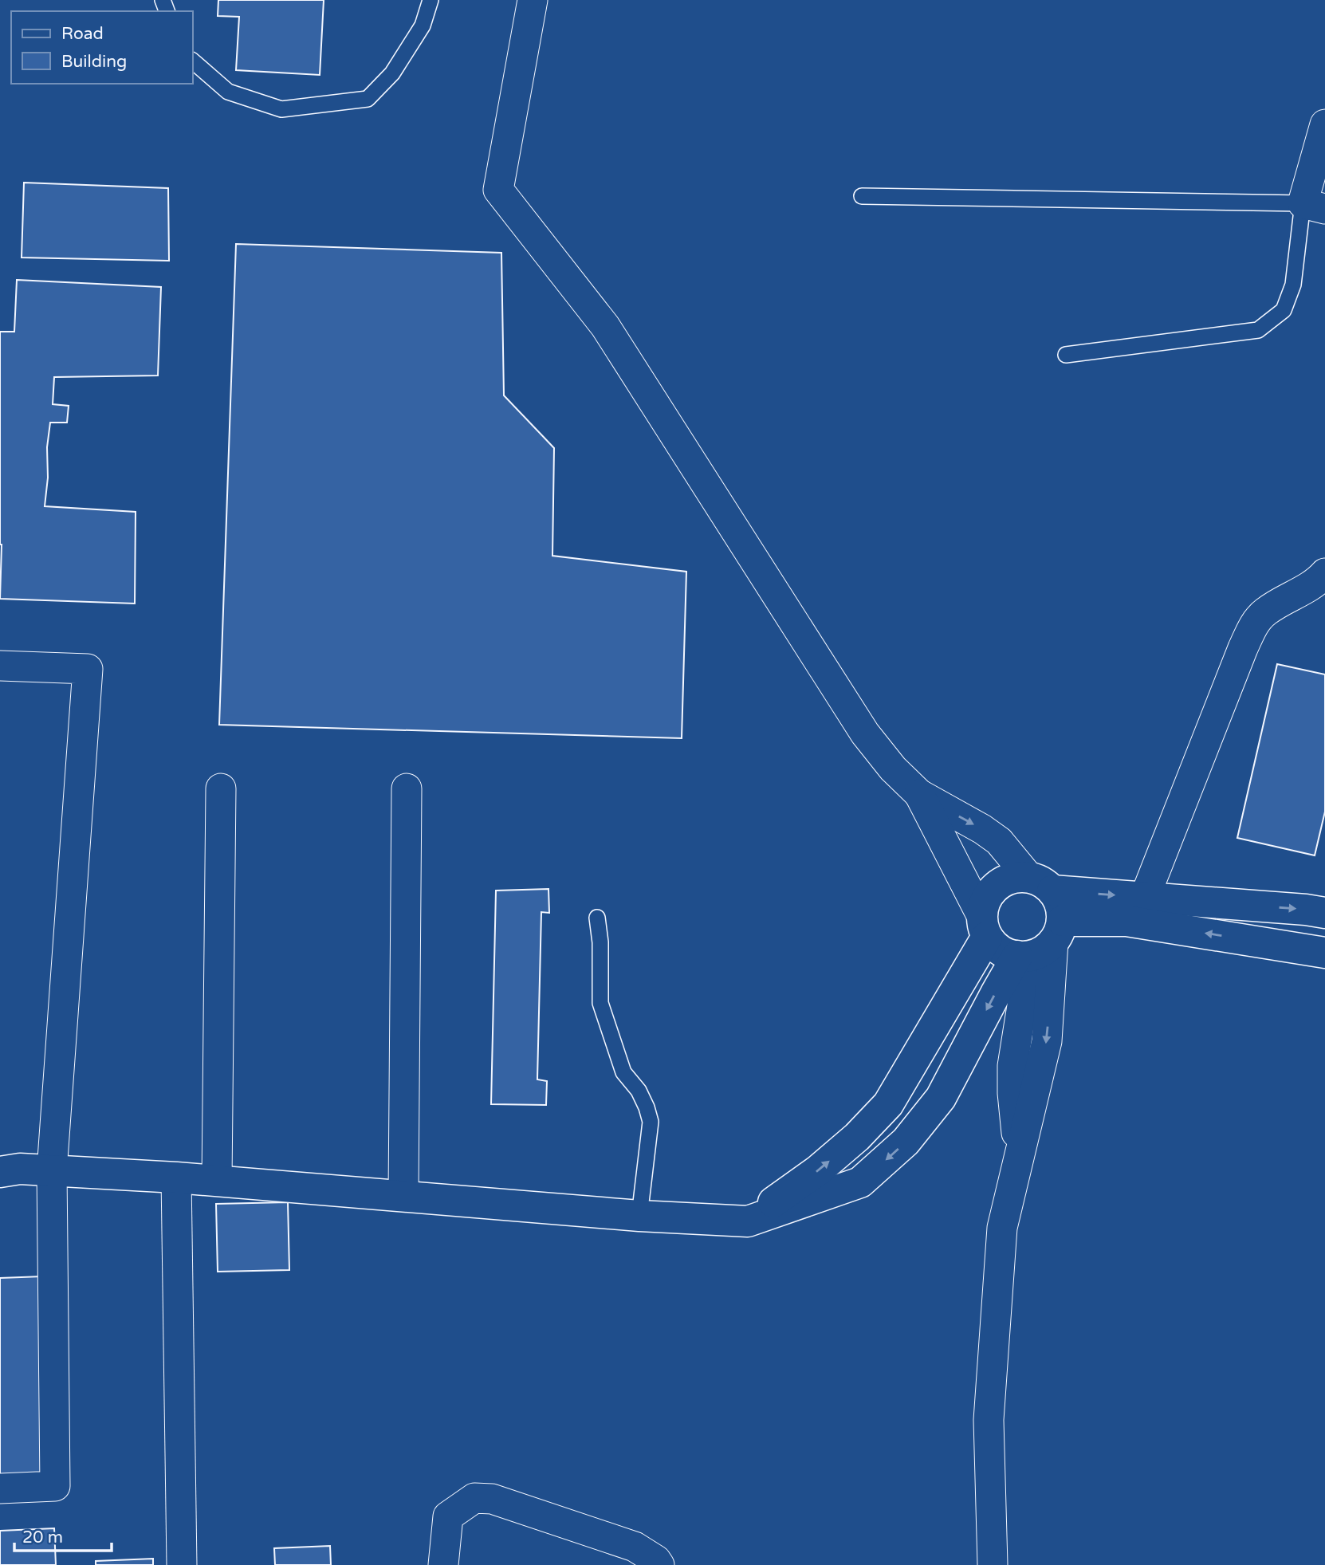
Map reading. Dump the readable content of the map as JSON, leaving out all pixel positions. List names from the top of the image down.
{
  "legend": ["Road", "Building"],
  "scale_bar": "20 m"
}
